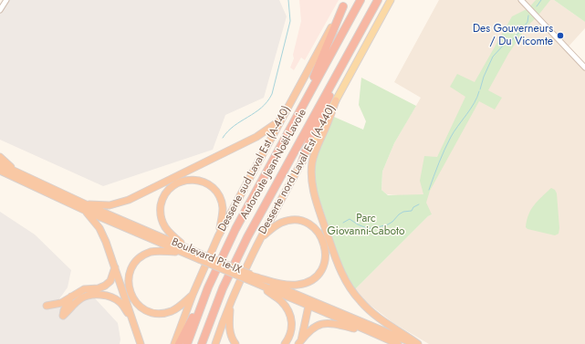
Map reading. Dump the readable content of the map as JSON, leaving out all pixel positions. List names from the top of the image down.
{
  "streets": {
    "highway": [
      "Autoroute Jean-Noël-Lavoie",
      "Desserte sud Laval Est (A-440)",
      "Desserte nord Laval Est (A-440)",
      "Boulevard Pie-IX"
    ]
  },
  "parks": ["Parc Giovanni-Caboto"],
  "places": ["Des Gouverneurs / Du Vicomte"]
}
